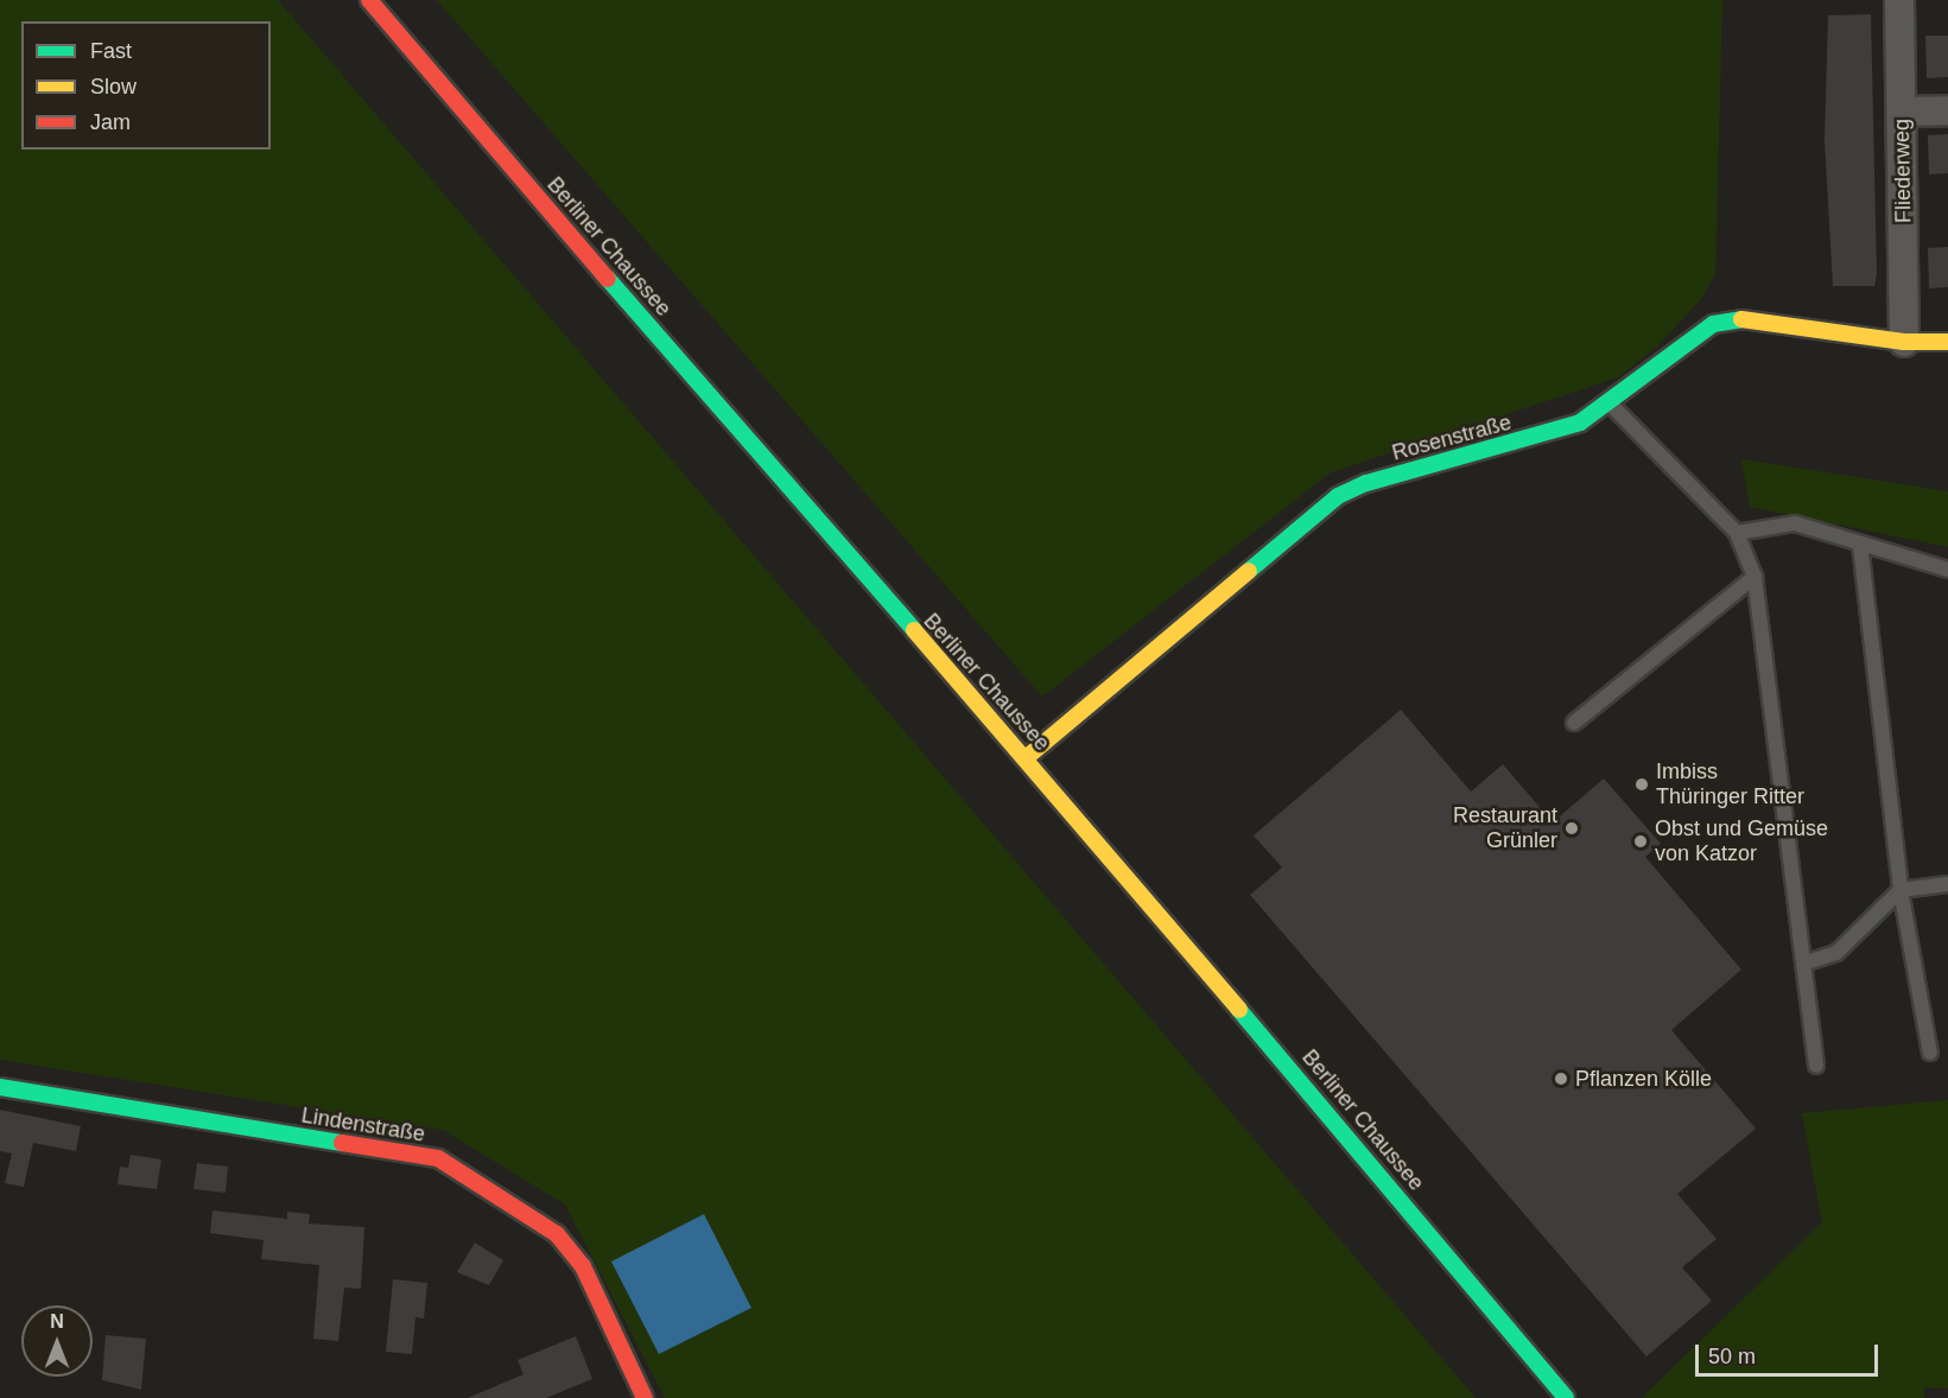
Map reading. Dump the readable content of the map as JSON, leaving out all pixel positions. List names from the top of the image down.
{
  "streets": {
    "street": [
      "Fliederweg",
      "Berliner Chaussee",
      "Rosenstraße",
      "Lindenstraße"
    ]
  },
  "crossings": [
    ["Fliederweg", "Rosenstraße"],
    ["Berliner Chaussee", "Rosenstraße"]
  ],
  "places": [
    "Imbiss Thüringer Ritter",
    "Restaurant Grünler",
    "Obst und Gemüse von Katzor",
    "Pflanzen Kölle"
  ],
  "legend": ["Fast", "Slow", "Jam"],
  "scale_bar": "50 m",
  "north": "top"
}
